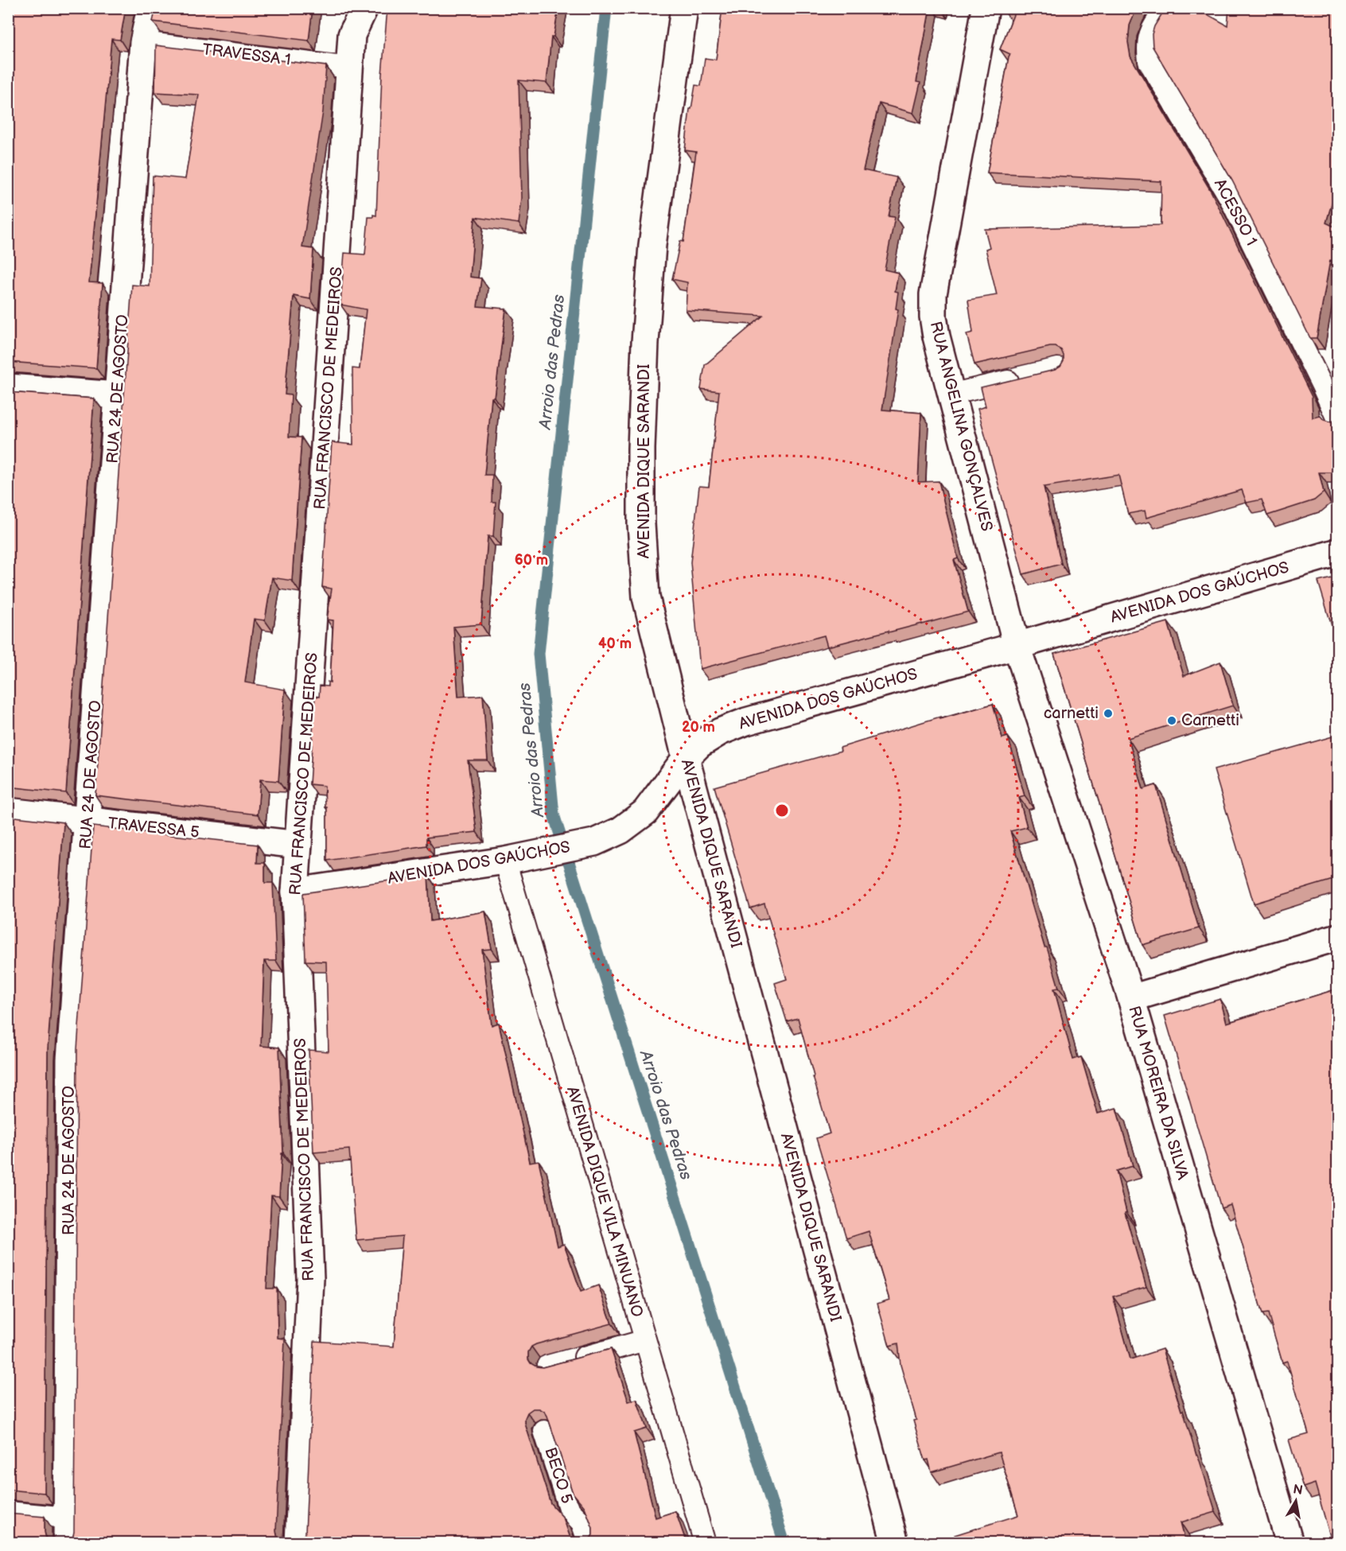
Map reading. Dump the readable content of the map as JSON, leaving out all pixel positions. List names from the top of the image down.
{
  "streets": {
    "street": [
      "RUA FRANCISCO DE MEDEIROS",
      "RUA 24 DE AGOSTO",
      "RUA ANGELINA GONÇALVES",
      "AVENIDA DIQUE SARANDI",
      "AVENIDA DOS GAÚCHOS",
      "TRAVESSA 5",
      "RUA MOREIRA DA SILVA"
    ],
    "lane": [
      "TRAVESSA 1",
      "ACESSO 1",
      "AVENIDA DIQUE VILA MINUANO",
      "BECO 5"
    ]
  },
  "crossings": [
    ["TRAVESSA 1", "RUA FRANCISCO DE MEDEIROS"],
    ["TRAVESSA 1", "RUA 24 DE AGOSTO"],
    ["RUA FRANCISCO DE MEDEIROS", "AVENIDA DOS GAÚCHOS"],
    ["RUA FRANCISCO DE MEDEIROS", "TRAVESSA 5"],
    ["RUA 24 DE AGOSTO", "TRAVESSA 5"],
    ["RUA ANGELINA GONÇALVES", "AVENIDA DOS GAÚCHOS"],
    ["RUA ANGELINA GONÇALVES", "RUA MOREIRA DA SILVA"],
    ["AVENIDA DIQUE SARANDI", "AVENIDA DOS GAÚCHOS"],
    ["AVENIDA DOS GAÚCHOS", "RUA MOREIRA DA SILVA"],
    ["AVENIDA DOS GAÚCHOS", "AVENIDA DIQUE VILA MINUANO"]
  ],
  "water": ["Arroio das Pedras"],
  "places": ["carnetti", "Carnetti"],
  "north": "top",
  "rings": ["60 m", "40 m", "20 m"]
}
